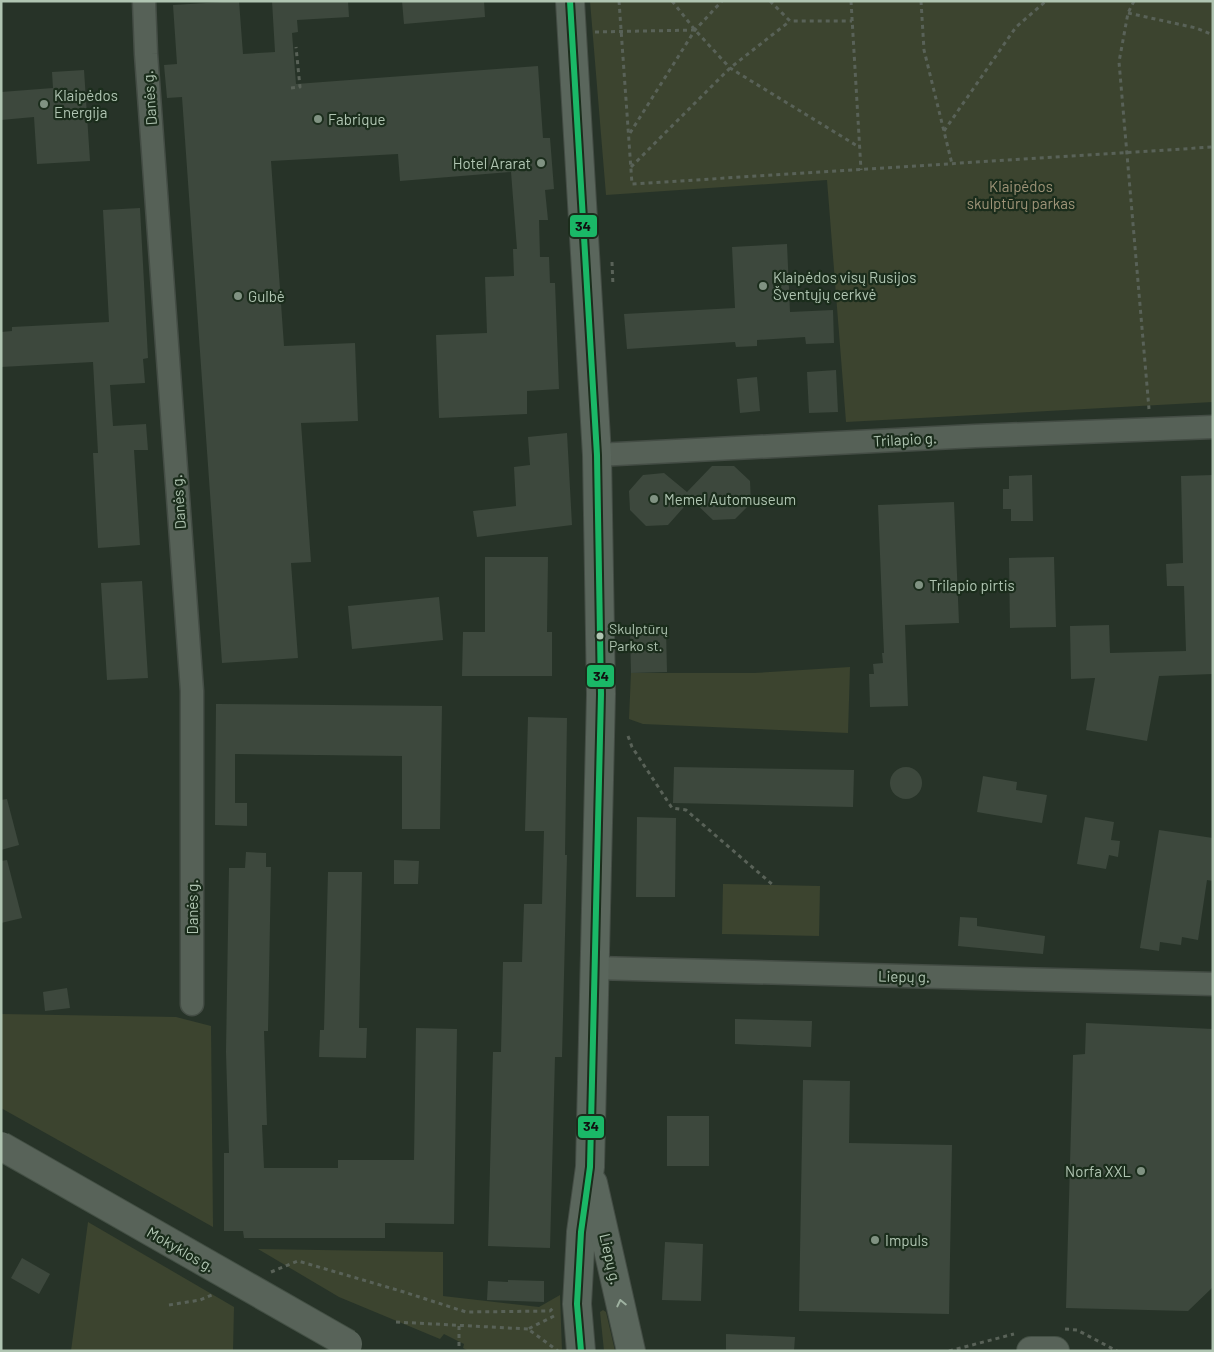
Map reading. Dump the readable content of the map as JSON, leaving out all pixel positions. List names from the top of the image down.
{
  "streets": {
    "main road": ["Liepų g.", "Mokyklos g."],
    "street": ["Danės g.", "Trilapio g."]
  },
  "crossings": [
    ["Trilapio g.", "Liepų g."]
  ],
  "parks": ["Klaipėdos skulptūrų parkas"],
  "places": [
    "Klaipėdos Energija",
    "Fabrique",
    "Hotel Ararat",
    "Klaipėdos visų Rusijos Šventųjų cerkvė",
    "Gulbė",
    "Memel Automuseum",
    "Trilapio pirtis",
    "Skulptūrų Parko st.",
    "Norfa XXL",
    "Impuls"
  ],
  "lines": ["transit line 34"]
}
